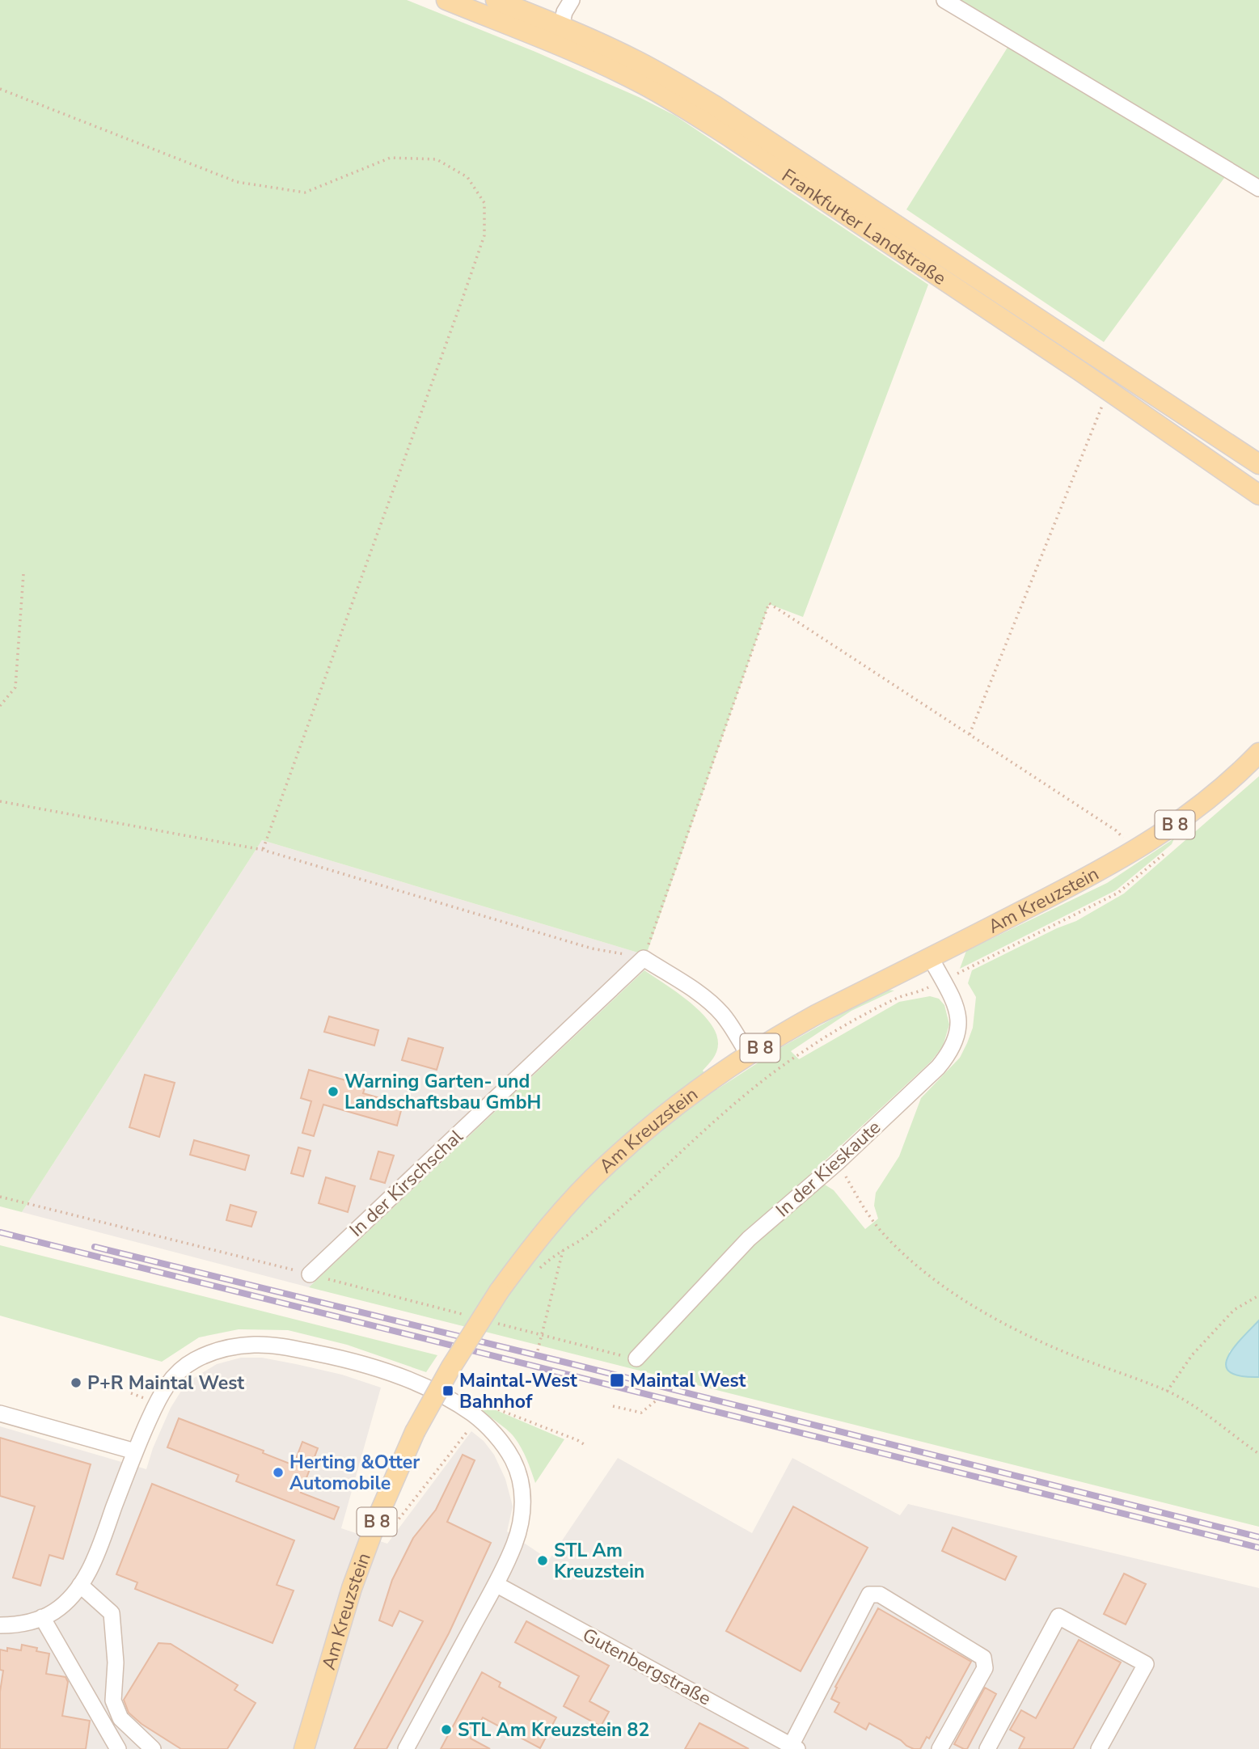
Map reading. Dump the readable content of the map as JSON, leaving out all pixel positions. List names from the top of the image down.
{
  "streets": {
    "main road": ["Frankfurter Landstraße", "B 8", "Am Kreuzstein"],
    "street": ["In der Kieskaute", "In der Kirschschal", "Gutenbergstraße"]
  },
  "crossings": [
    ["Am Kreuzstein", "In der Kieskaute"]
  ],
  "places": {
    "other": [
      "Warning Garten- und Landschaftsbau GmbH",
      "P+R Maintal West",
      "Herting &Otter Automobile",
      "STL Am Kreuzstein",
      "STL Am Kreuzstein 82"
    ],
    "transit": ["Maintal West", "Maintal-West Bahnhof"]
  }
}
